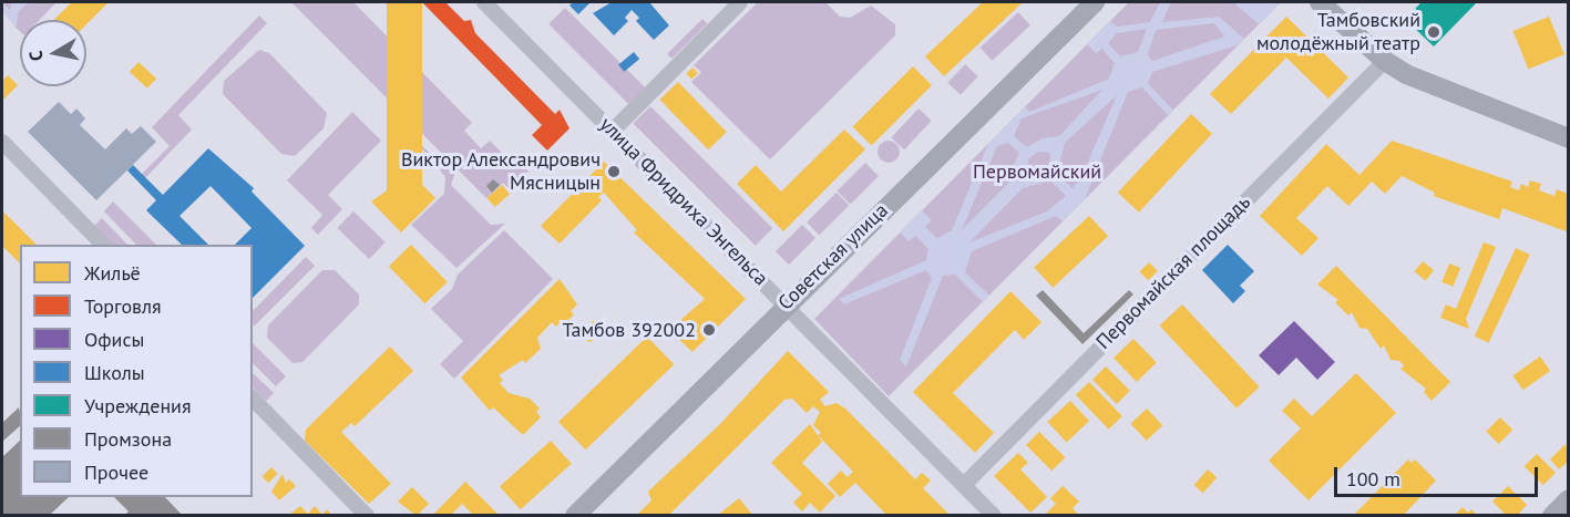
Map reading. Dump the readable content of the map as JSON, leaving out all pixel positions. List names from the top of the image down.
{
  "streets": {
    "main road": ["Советская улица"],
    "street": ["улица Фридриха Энгельса", "Первомайская площадь"]
  },
  "crossings": [
    ["улица Фридриха Энгельса", "Советская улица"],
    ["улица Фридриха Энгельса", "Первомайская площадь"]
  ],
  "parks": ["Первомайский"],
  "places": ["Тамбовский молодёжный театр", "Виктор Александрович Мясницын", "Тамбов 392002"],
  "legend": [
    "Жильё",
    "Торговля",
    "Офисы",
    "Школы",
    "Учреждения",
    "Промзона",
    "Прочее"
  ],
  "scale_bar": "100 m",
  "north": "left"
}
